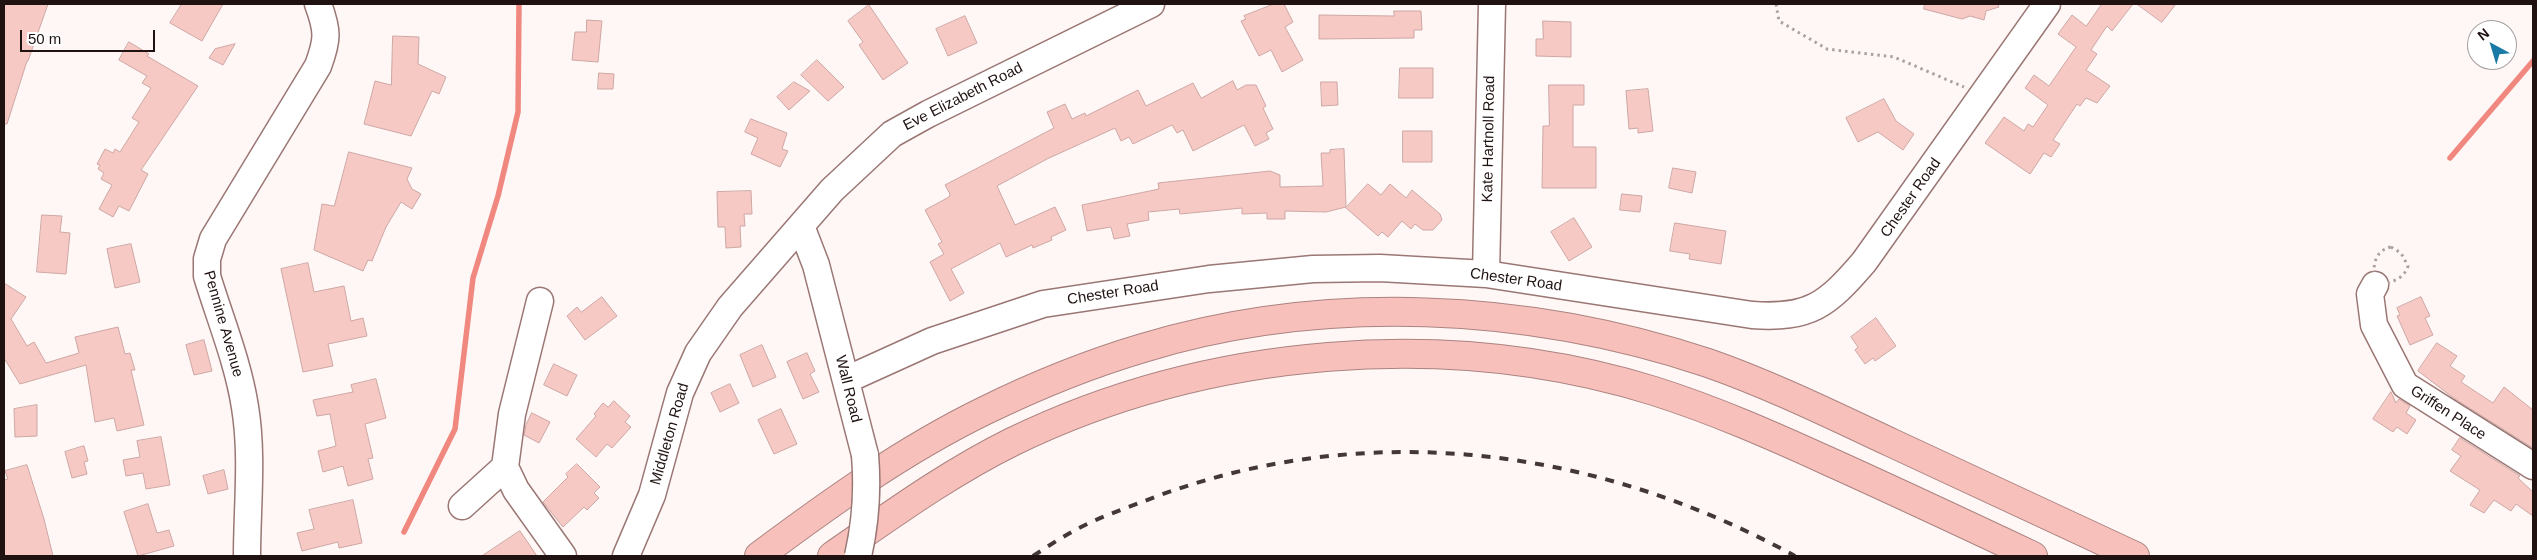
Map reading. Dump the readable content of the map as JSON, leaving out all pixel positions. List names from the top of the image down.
{
  "streets": {
    "street": [
      "Eve Elizabeth Road",
      "Kate Hartnoll Road",
      "Chester Road",
      "Pennine Avenue",
      "Wall Road",
      "Griffen Place",
      "Middleton Road"
    ]
  },
  "crossings": [
    ["Eve Elizabeth Road", "Wall Road"],
    ["Eve Elizabeth Road", "Middleton Road"],
    ["Kate Hartnoll Road", "Chester Road"],
    ["Chester Road", "Wall Road"],
    ["Wall Road", "Middleton Road"]
  ],
  "scale_bar": "50 m",
  "north": "top left"
}
